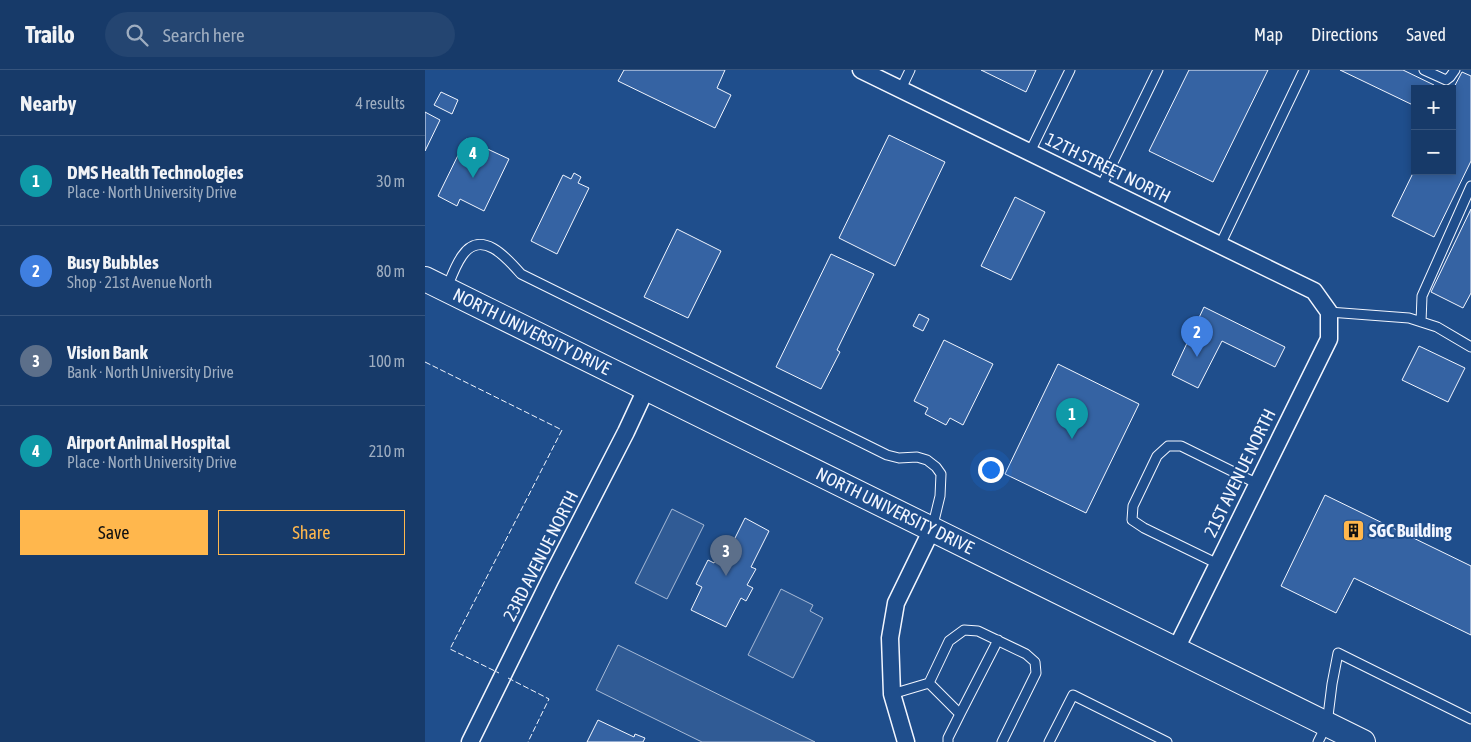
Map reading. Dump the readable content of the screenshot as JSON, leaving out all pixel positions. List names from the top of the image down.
{
  "streets": {
    "main road": ["NORTH UNIVERSITY DRIVE"],
    "street": ["12TH STREET NORTH", "21ST AVENUE NORTH", "23RD AVENUE NORTH"]
  },
  "crossings": [
    ["12TH STREET NORTH", "21ST AVENUE NORTH"],
    ["NORTH UNIVERSITY DRIVE", "21ST AVENUE NORTH"],
    ["NORTH UNIVERSITY DRIVE", "23RD AVENUE NORTH"]
  ],
  "places": {
    "building": ["SGC Building"]
  },
  "page": {
    "header": "Trailo",
    "search": "Search here",
    "nav": ["Map", "Directions", "Saved"],
    "heading": ["Nearby", "4 results"],
    "map_buttons": ["+", "−"],
    "list": [
      {
        "mark": "1",
        "name": "DMS Health Technologies",
        "note": "Place · North University Drive",
        "value": "30 m"
      },
      {
        "mark": "2",
        "name": "Busy Bubbles",
        "note": "Shop · 21st Avenue North",
        "value": "80 m"
      },
      {
        "mark": "3",
        "name": "Vision Bank",
        "note": "Bank · North University Drive",
        "value": "100 m"
      },
      {
        "mark": "4",
        "name": "Airport Animal Hospital",
        "note": "Place · North University Drive",
        "value": "210 m"
      }
    ],
    "pins": [
      "4",
      "2",
      "1",
      "3"
    ],
    "buttons": ["Save", "Share"]
  }
}
